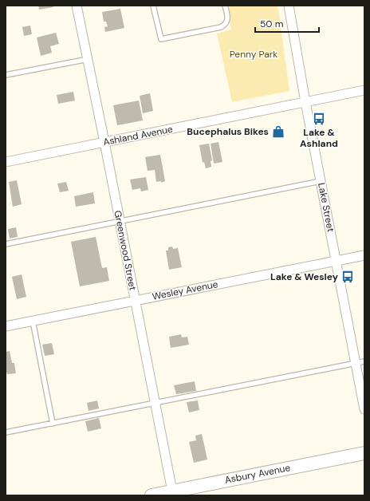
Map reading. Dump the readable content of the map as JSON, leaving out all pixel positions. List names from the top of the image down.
{
  "streets": {
    "main road": ["Asbury Avenue"],
    "street": [
      "Ashland Avenue",
      "Lake Street",
      "Greenwood Street",
      "Wesley Avenue"
    ]
  },
  "crossings": [
    ["Ashland Avenue", "Lake Street"],
    ["Ashland Avenue", "Greenwood Street"],
    ["Lake Street", "Wesley Avenue"],
    ["Greenwood Street", "Wesley Avenue"],
    ["Greenwood Street", "Asbury Avenue"]
  ],
  "parks": ["Penny Park"],
  "places": {
    "bus stop": ["Lake & Ashland", "Lake & Wesley"],
    "shop": ["Bucephalus Bikes"]
  },
  "scale_bar": "50 m"
}
